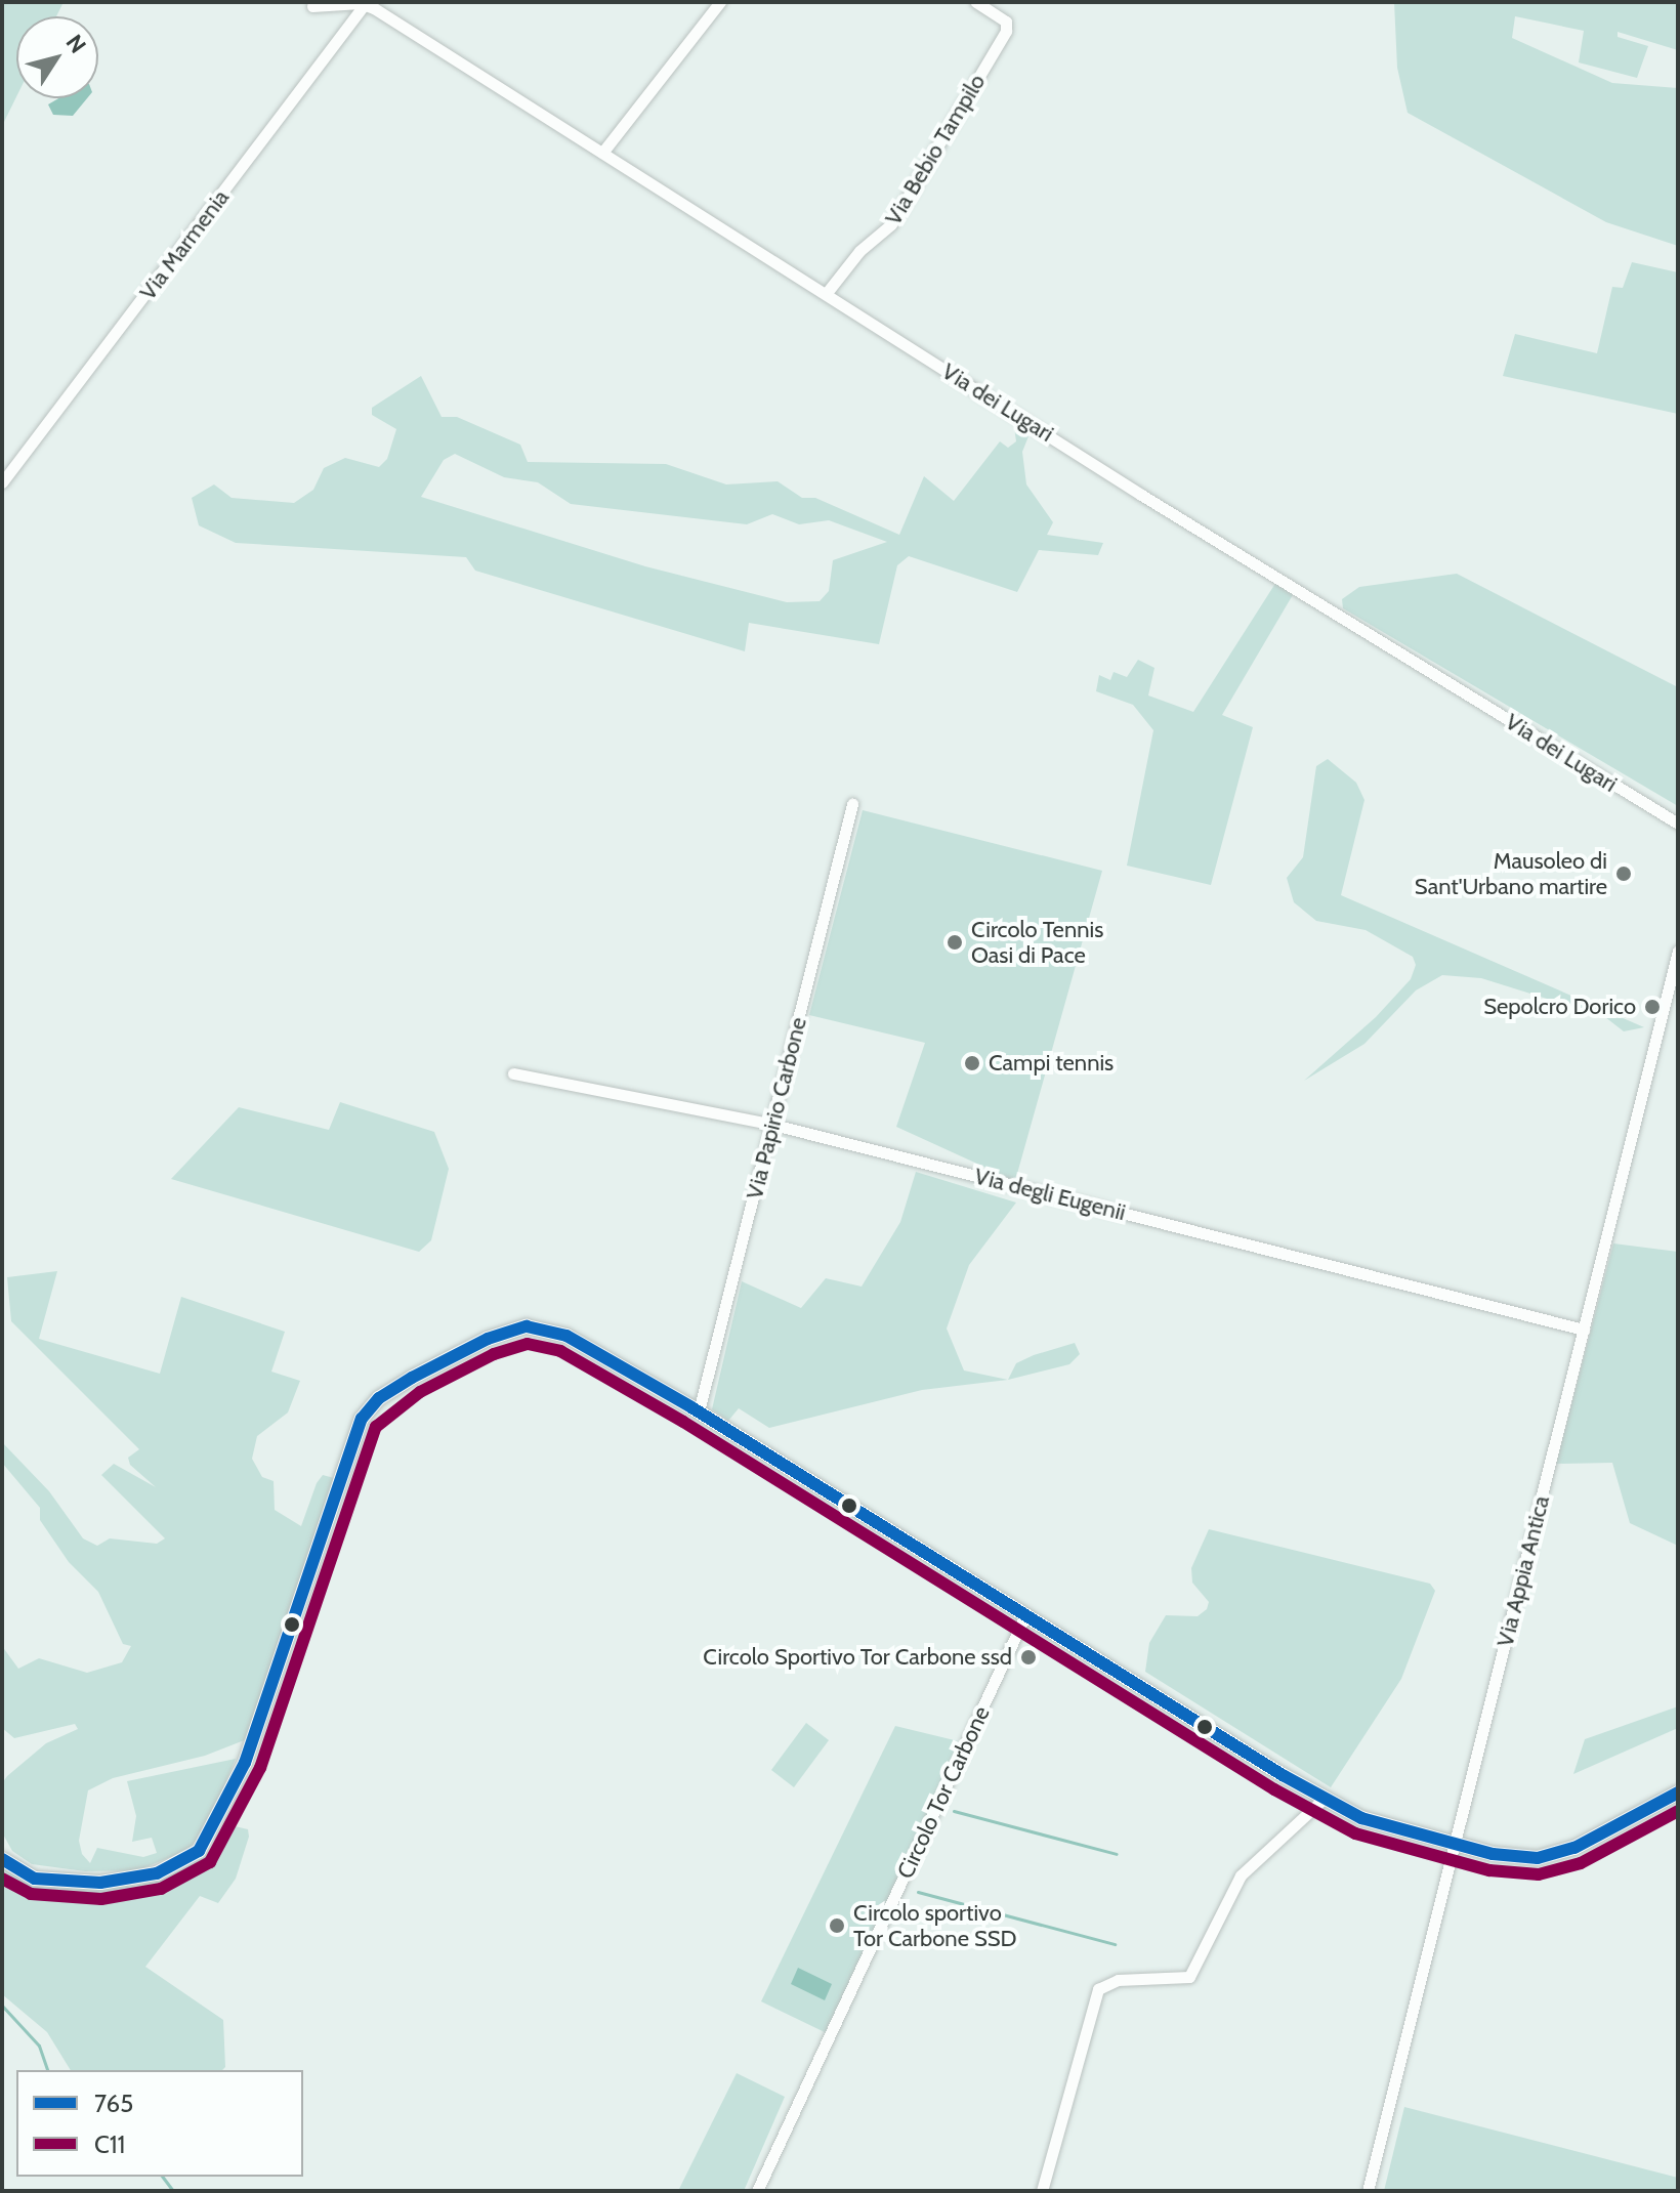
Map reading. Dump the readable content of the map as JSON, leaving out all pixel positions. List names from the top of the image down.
{
  "streets": {
    "street": [
      "Via Bebio Tampilo",
      "Via Marmenia",
      "Via dei Lugari",
      "Via Papirio Carbone",
      "Via degli Eugenii",
      "Via Appia Antica",
      "Circolo Tor Carbone"
    ]
  },
  "crossings": [
    ["Via Bebio Tampilo", "Via dei Lugari"],
    ["Via Marmenia", "Via dei Lugari"],
    ["Via Papirio Carbone", "Via degli Eugenii"],
    ["Via degli Eugenii", "Via Appia Antica"]
  ],
  "places": [
    "Mausoleo di Sant'Urbano martire",
    "Circolo Tennis Oasi di Pace",
    "Sepolcro Dorico",
    "Campi tennis",
    "Circolo Sportivo Tor Carbone ssd",
    "Circolo sportivo Tor Carbone SSD"
  ],
  "lines": ["transit line 765", "transit line C11"],
  "legend": ["765", "C11"],
  "north": "top right"
}
